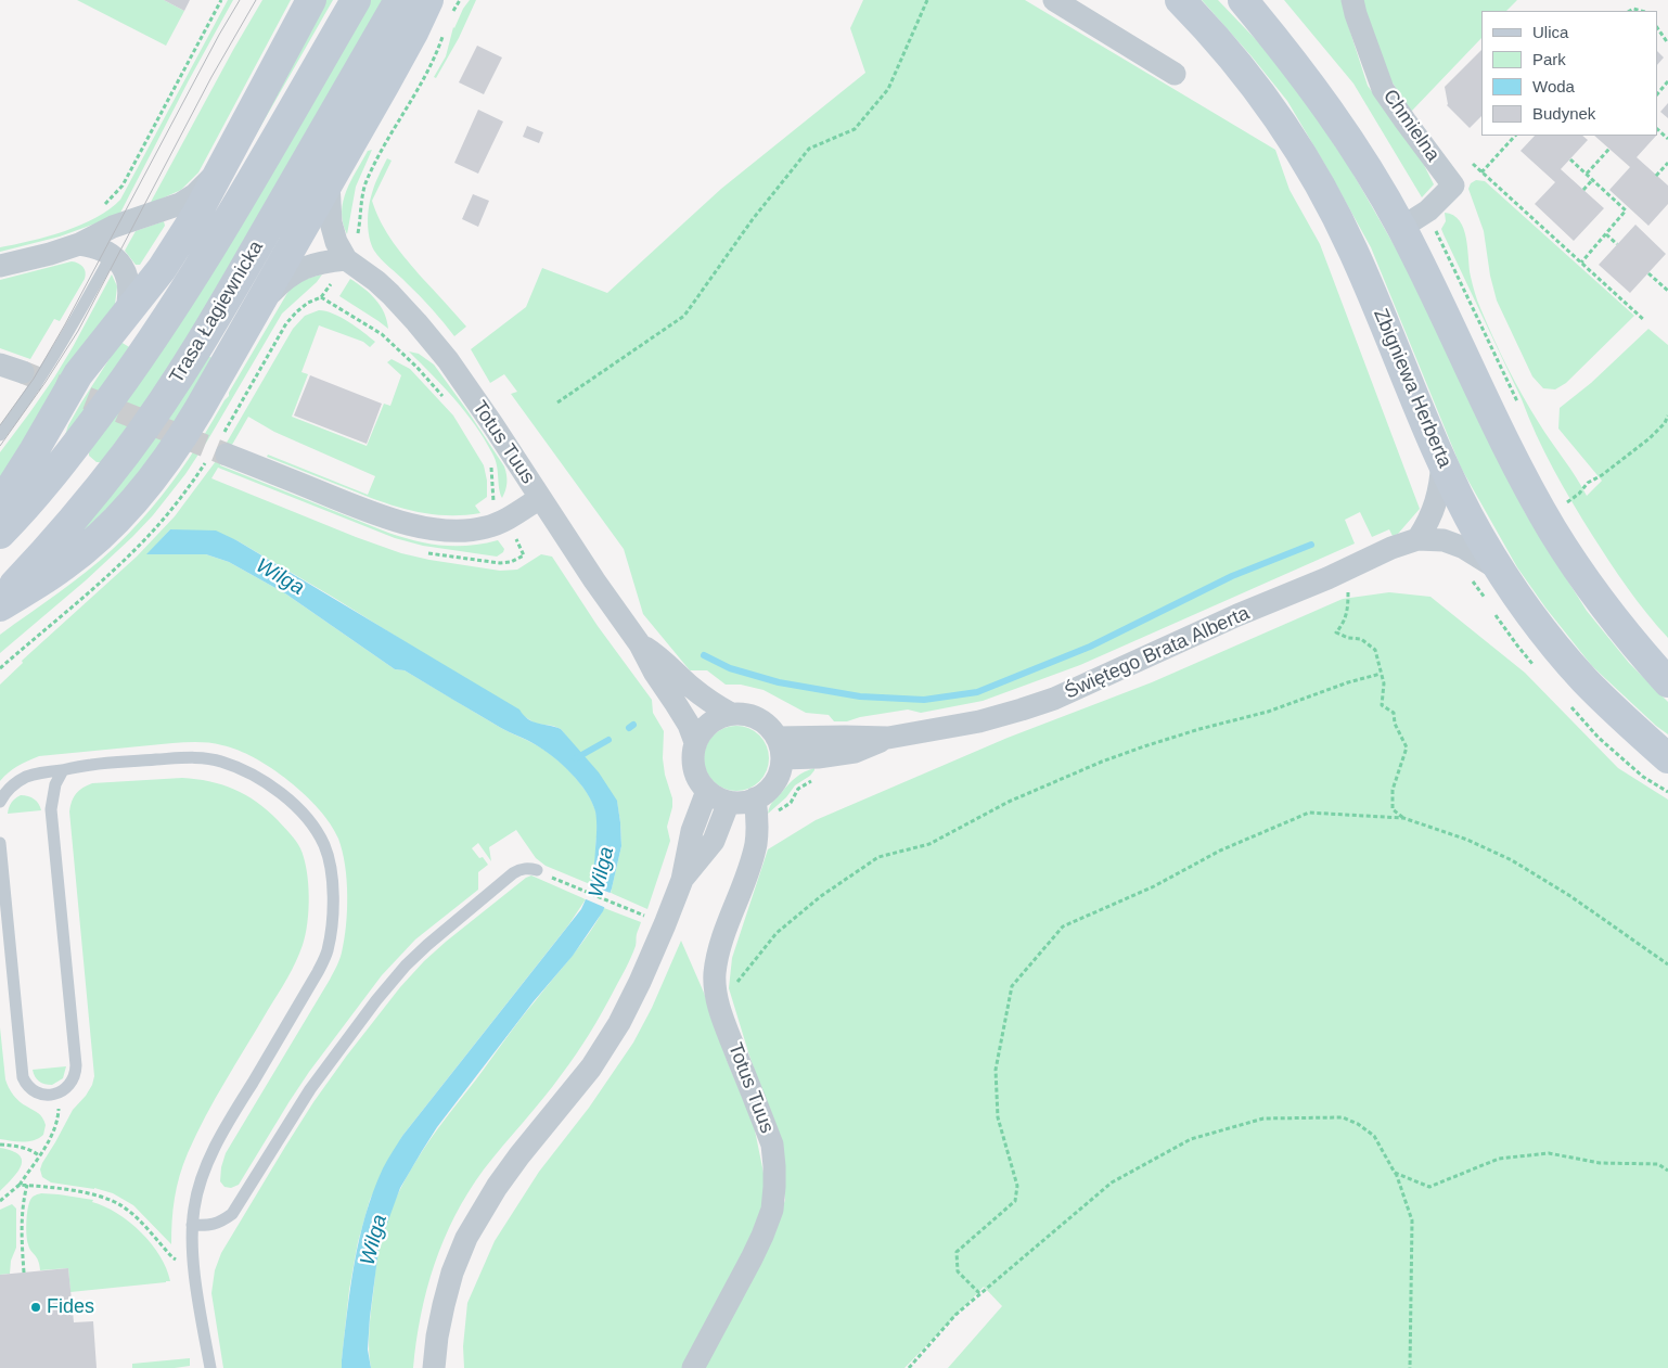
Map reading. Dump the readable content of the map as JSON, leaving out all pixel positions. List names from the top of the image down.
{
  "streets": {
    "main road": ["Trasa Łagiewnicka", "Zbigniewa Herberta"],
    "street": ["Chmielna", "Totus Tuus", "Świętego Brata Alberta"]
  },
  "crossings": [
    ["Zbigniewa Herberta", "Świętego Brata Alberta"],
    ["Totus Tuus", "Świętego Brata Alberta"]
  ],
  "water": ["Wilga"],
  "places": ["Fides"],
  "legend": [
    "Ulica",
    "Park",
    "Woda",
    "Budynek"
  ]
}
